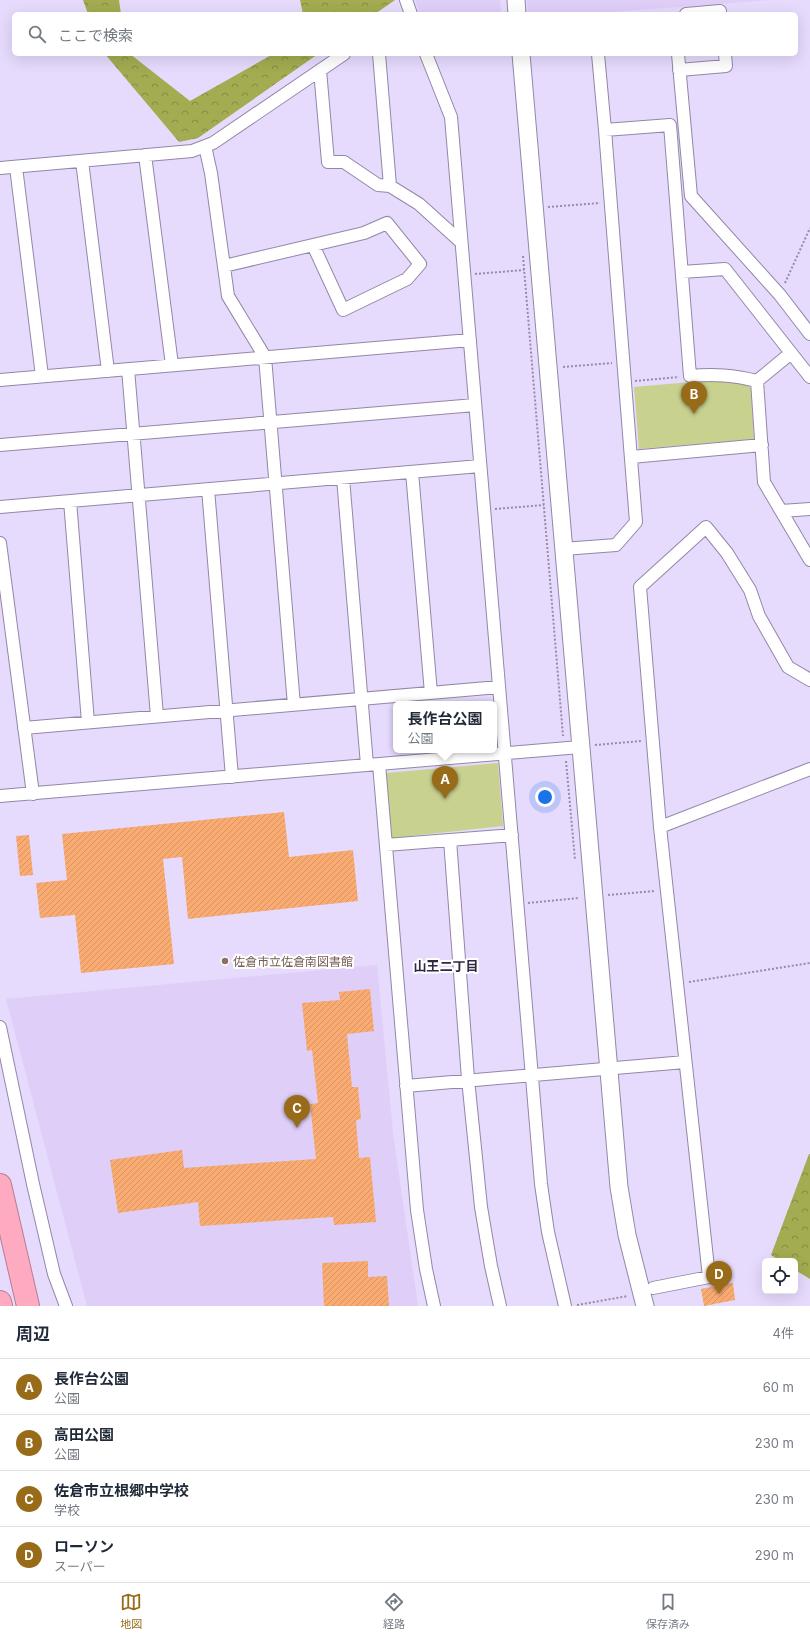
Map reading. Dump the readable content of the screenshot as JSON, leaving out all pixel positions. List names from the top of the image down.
{
  "districts": ["山王二丁目"],
  "places": ["佐倉市立佐倉南図書館"],
  "page": {
    "search": "ここで検索",
    "pins": [
      "B",
      "A",
      "C",
      "D"
    ],
    "popup": ["長作台公園", "公園"],
    "heading": ["周辺", "4件"],
    "list": [
      {
        "mark": "A",
        "name": "長作台公園",
        "note": "公園",
        "value": "60 m"
      },
      {
        "mark": "B",
        "name": "高田公園",
        "note": "公園",
        "value": "230 m"
      },
      {
        "mark": "C",
        "name": "佐倉市立根郷中学校",
        "note": "学校",
        "value": "230 m"
      },
      {
        "mark": "D",
        "name": "ローソン",
        "note": "スーパー",
        "value": "290 m"
      }
    ],
    "nav": ["地図", "経路", "保存済み"]
  }
}
